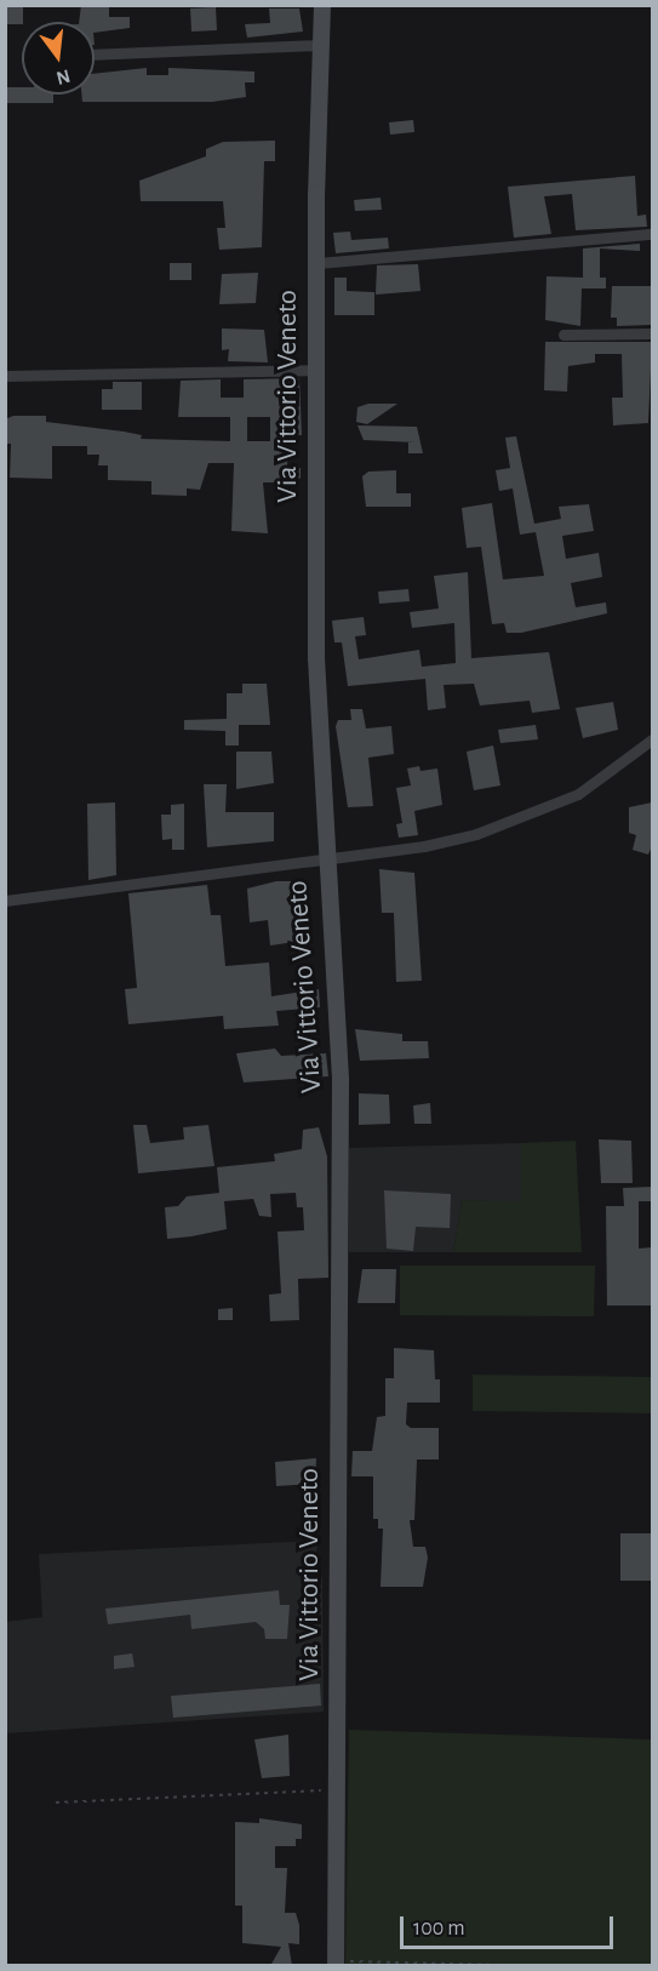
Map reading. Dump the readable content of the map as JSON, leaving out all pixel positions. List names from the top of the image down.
{
  "streets": {
    "street": ["Via Vittorio Veneto"]
  },
  "scale_bar": "100 m",
  "north": "bottom"
}
